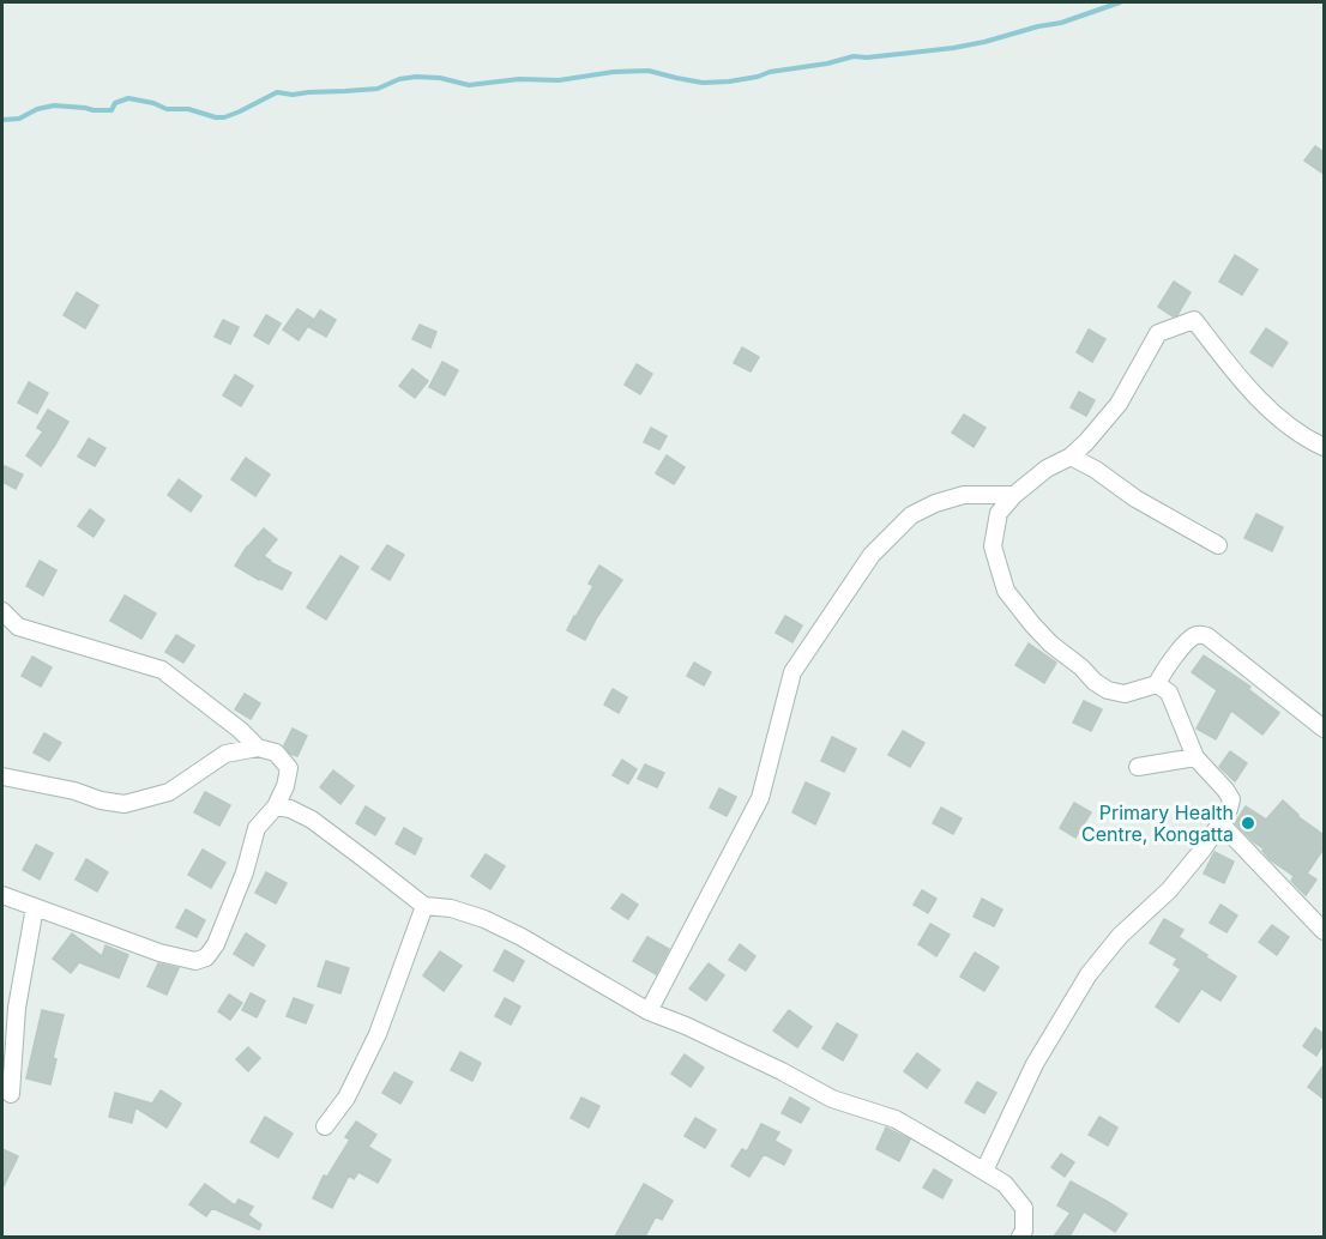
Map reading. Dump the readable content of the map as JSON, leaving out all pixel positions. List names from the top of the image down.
{
  "places": ["Primary Health Centre, Kongatta"]
}
